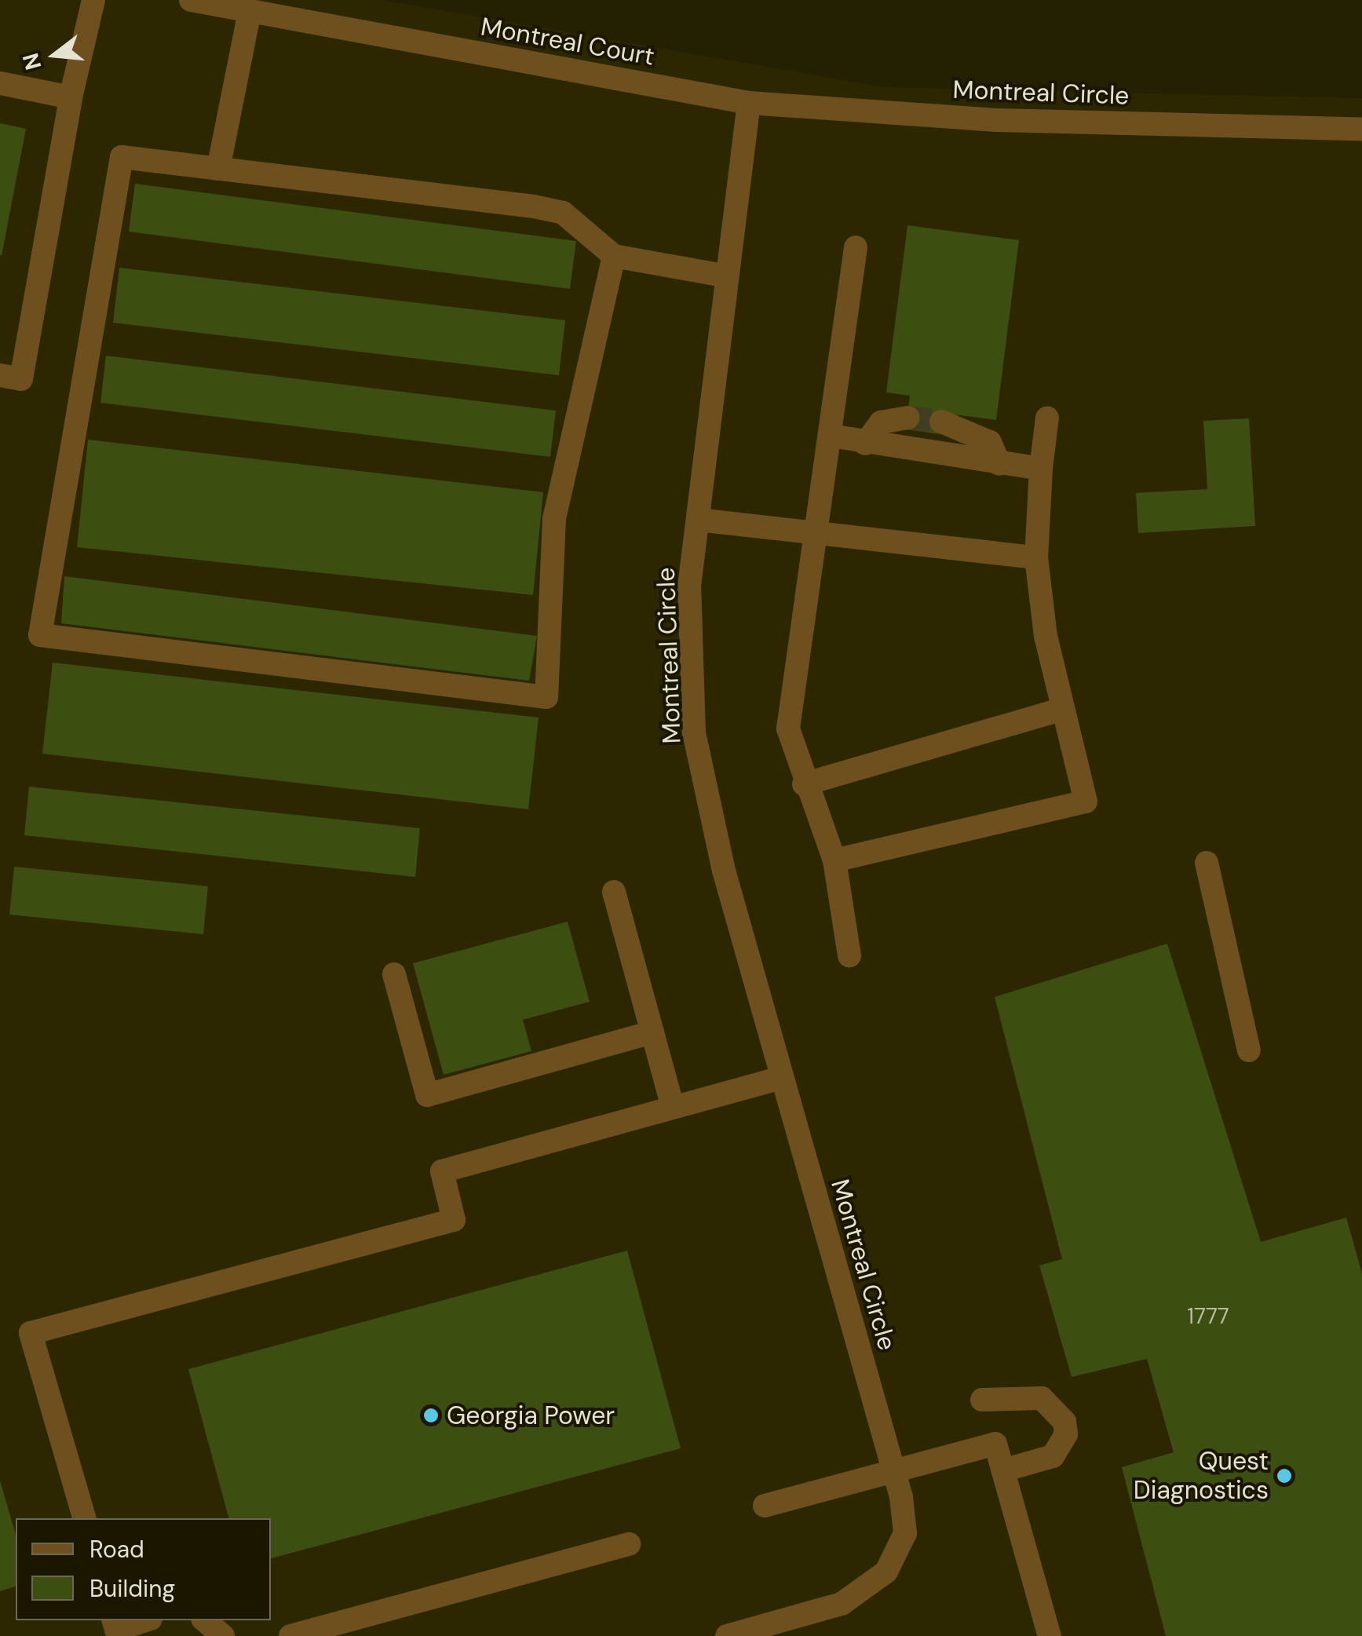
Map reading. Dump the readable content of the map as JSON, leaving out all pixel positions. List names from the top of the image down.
{
  "streets": {
    "street": ["Montreal Court", "Montreal Circle"]
  },
  "crossings": [
    ["Montreal Court", "Montreal Circle"]
  ],
  "places": ["Georgia Power", "Quest Diagnostics"],
  "house_numbers": ["1777"],
  "legend": ["Road", "Building"],
  "north": "left"
}
